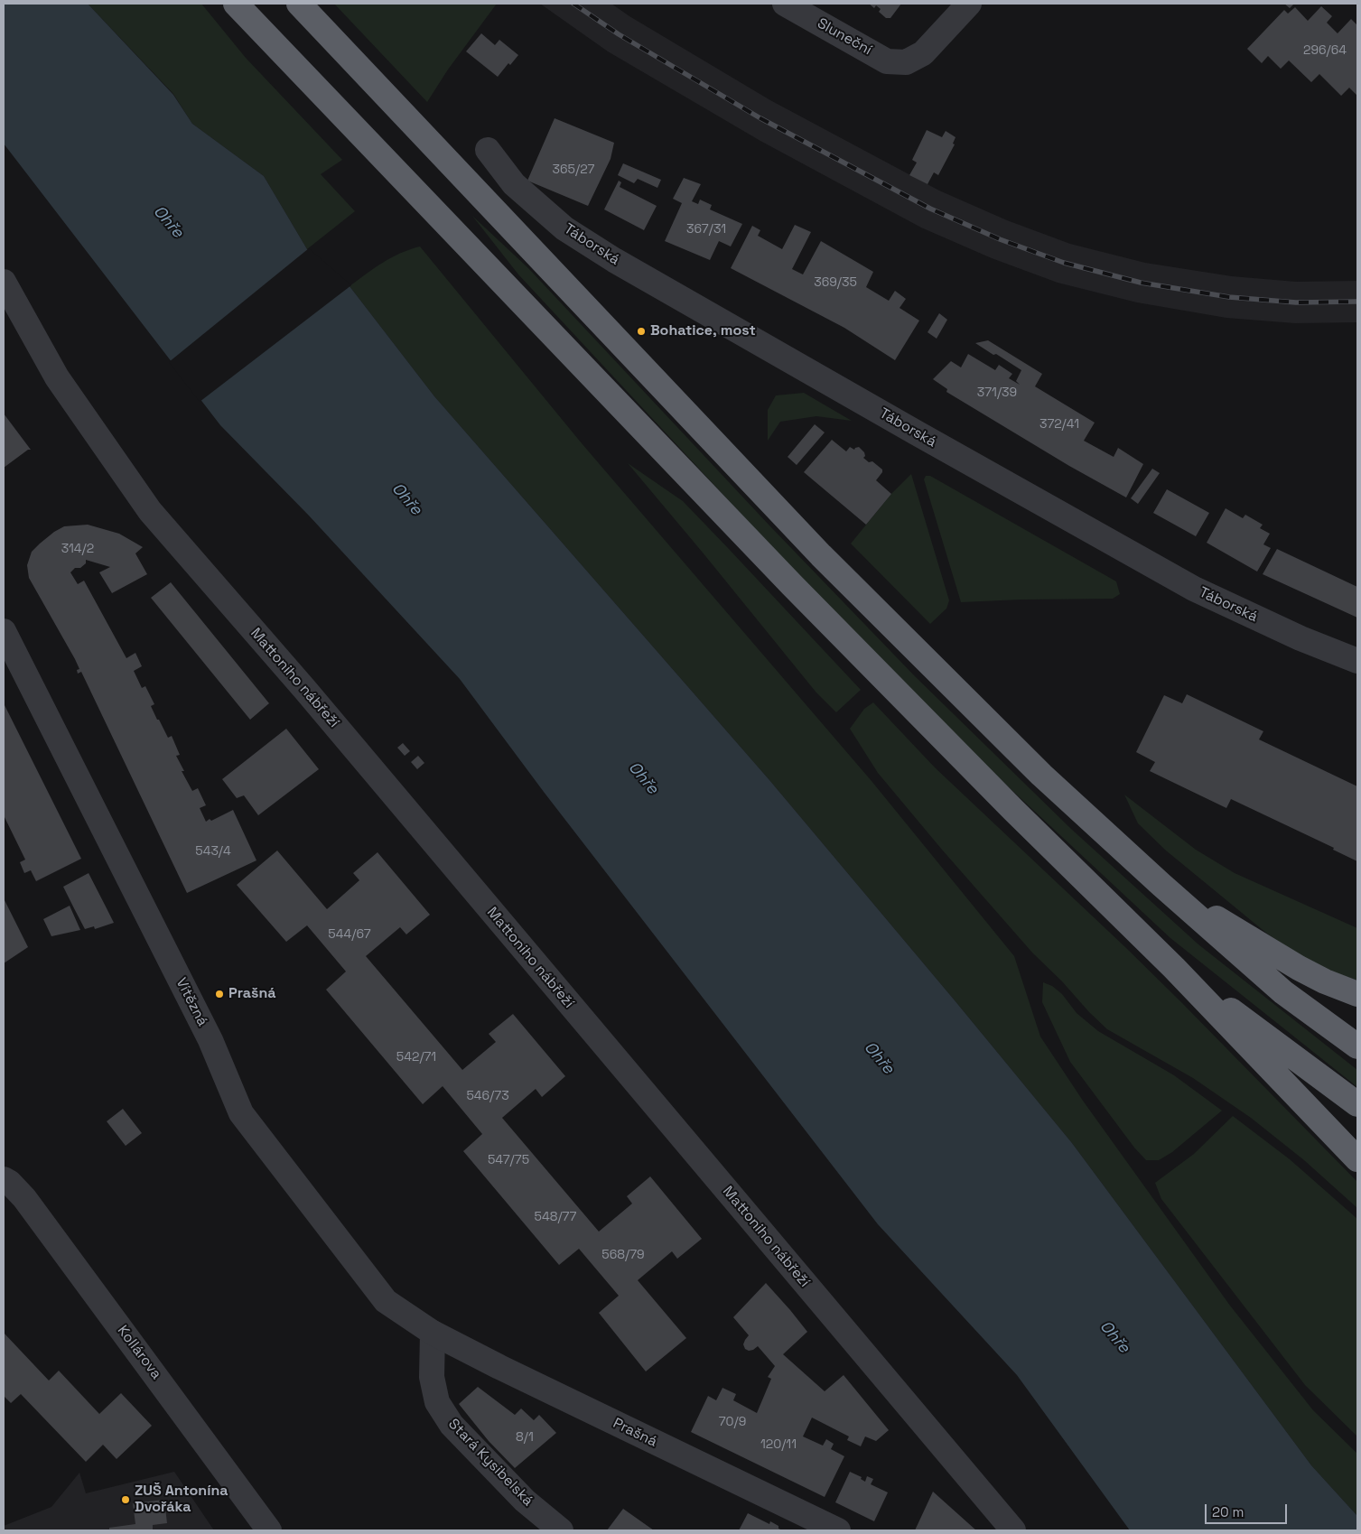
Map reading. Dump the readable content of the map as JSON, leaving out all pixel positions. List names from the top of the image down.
{
  "streets": {
    "street": [
      "Sluneční",
      "Táborská",
      "Mattoniho nábřeží",
      "Vítězná",
      "Kollárova",
      "Prašná",
      "Stará Kysibelská"
    ]
  },
  "crossings": [
    ["Vítězná", "Prašná"],
    ["Vítězná", "Stará Kysibelská"],
    ["Prašná", "Stará Kysibelská"]
  ],
  "water": ["Ohře"],
  "places": ["Bohatice, most", "Prašná", "ZUŠ Antonína Dvořáka"],
  "house_numbers": [
    "296/64",
    "365/27",
    "367/31",
    "369/35",
    "371/39",
    "372/41",
    "314/2",
    "543/4",
    "544/67",
    "542/71",
    "546/73",
    "547/75",
    "548/77",
    "568/79",
    "70/9",
    "8/1",
    "120/11"
  ],
  "scale_bar": "20 m"
}
